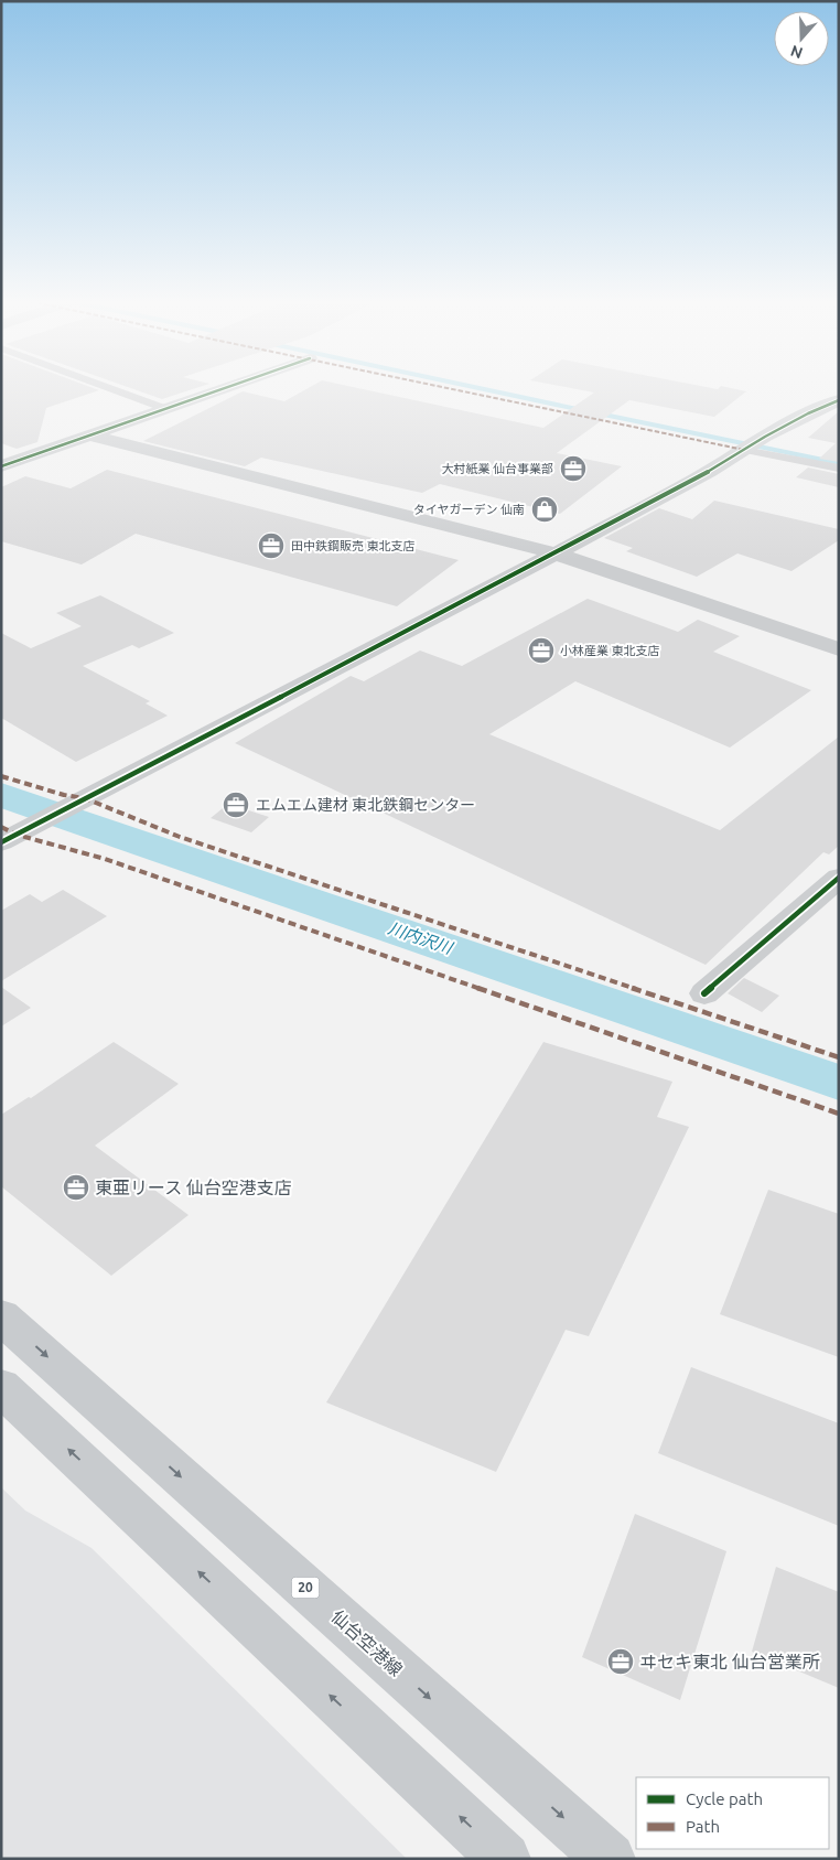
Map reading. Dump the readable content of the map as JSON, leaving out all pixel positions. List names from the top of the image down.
{
  "streets": {
    "main road": ["20", "仙台空港線"]
  },
  "water": ["川内沢川"],
  "places": {
    "office": [
      "大村紙業 仙台事業部",
      "田中鉄鋼販売 東北支店",
      "小林産業 東北支店",
      "エムエム建材 東北鉄鋼センター",
      "東亜リース 仙台空港支店",
      "ヰセキ東北 仙台営業所"
    ],
    "shop": ["タイヤガーデン 仙南"]
  },
  "legend": ["Cycle path", "Path"],
  "north": "bottom"
}
